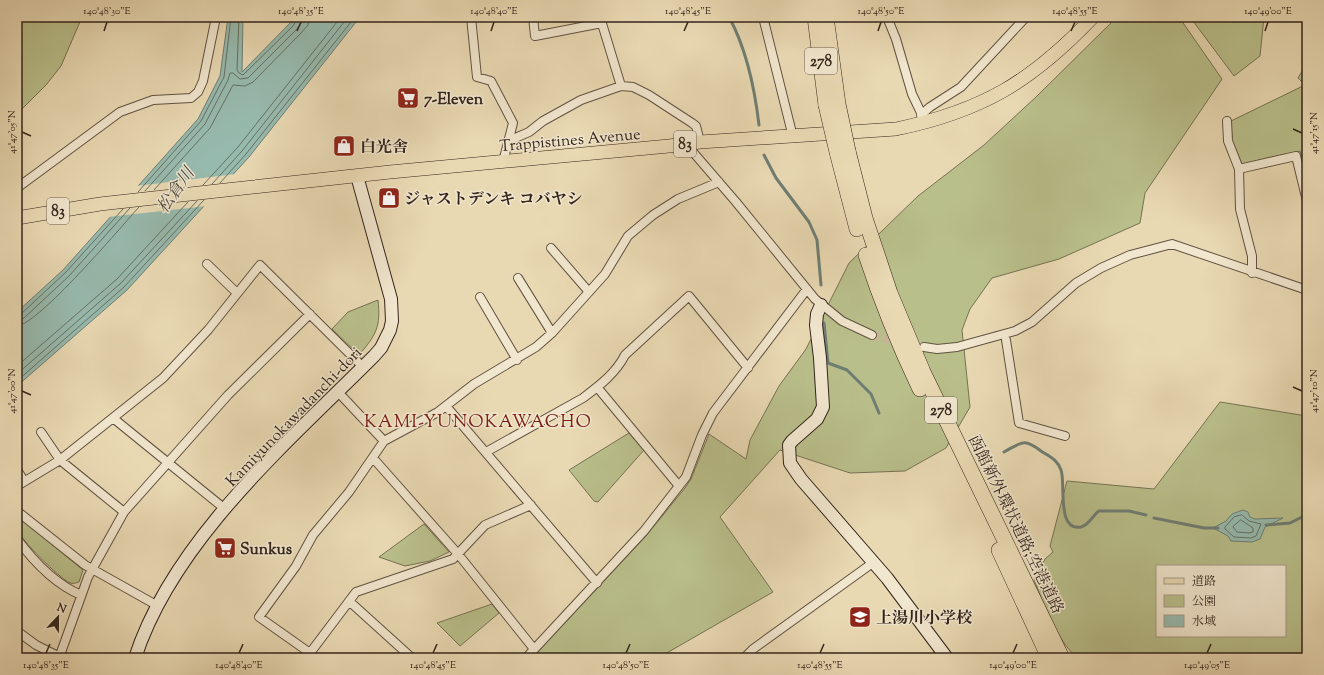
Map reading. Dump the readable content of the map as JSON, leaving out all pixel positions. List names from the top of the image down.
{
  "streets": {
    "highway": ["278", "函館新外環状道路;空港道路"],
    "main road": ["Trappistines Avenue", "83"],
    "street": ["Kamiyunokawadanchi-dori"]
  },
  "crossings": [
    ["Trappistines Avenue", "Kamiyunokawadanchi-dori"]
  ],
  "districts": ["KAMI-YUNOKAWACHO"],
  "water": ["松倉川"],
  "places": {
    "supermarket": ["7-Eleven", "Sunkus"],
    "shop": ["白光舎", "ジャストデンキ コバヤシ"],
    "school or university": ["上湯川小学校"]
  },
  "legend": ["道路", "公園", "水域"],
  "north": "top",
  "coordinates": [
    "140°48'30\"E",
    "140°48'35\"E",
    "140°48'40\"E",
    "140°48'45\"E",
    "140°48'50\"E",
    "140°48'55\"E",
    "140°49'00\"E",
    "41°47'05\"N",
    "41°47'15\"N",
    "41°47'00\"N",
    "41°47'10\"N",
    "140°49'05\"E"
  ]
}
